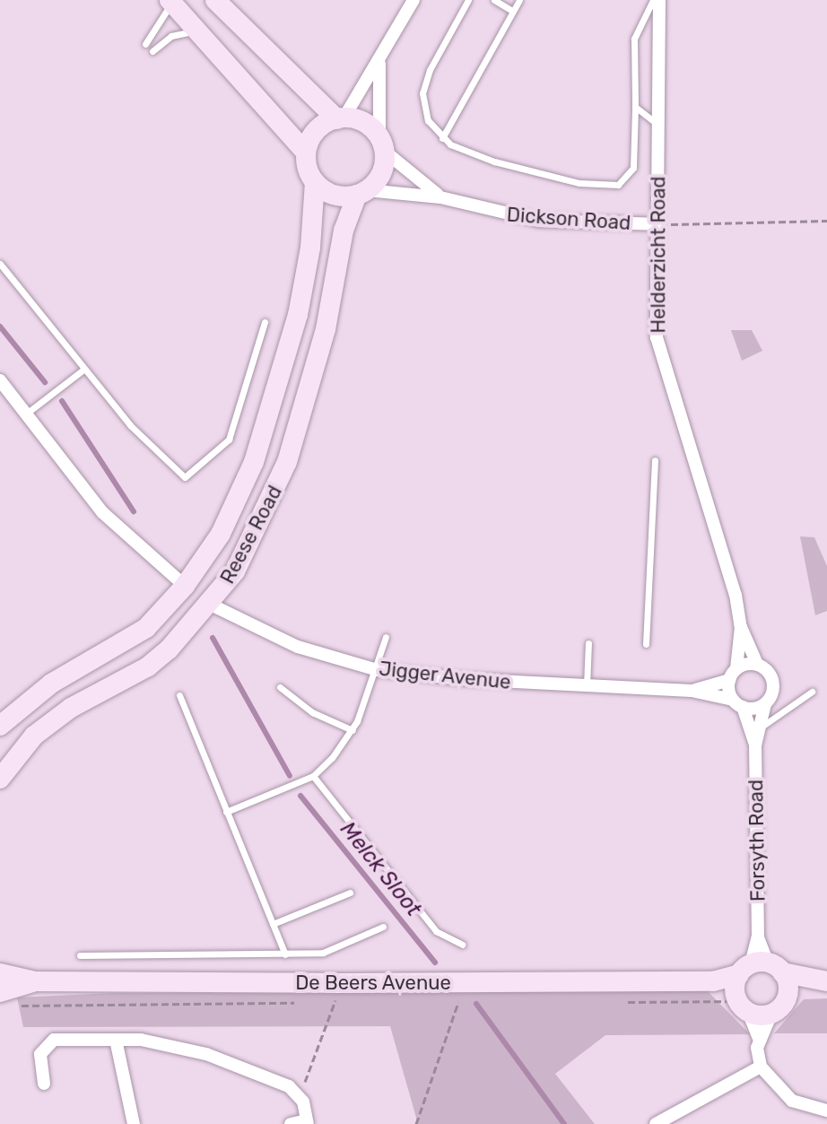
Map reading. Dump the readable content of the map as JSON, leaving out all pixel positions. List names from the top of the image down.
{
  "streets": {
    "street": [
      "Dickson Road",
      "Helderzicht Road",
      "Reese Road",
      "Jigger Avenue",
      "Forsyth Road",
      "De Beers Avenue"
    ]
  },
  "crossings": [
    ["Dickson Road", "Helderzicht Road"],
    ["Dickson Road", "Reese Road"],
    ["Helderzicht Road", "Jigger Avenue"],
    ["Helderzicht Road", "Forsyth Road"],
    ["Reese Road", "Jigger Avenue"],
    ["Jigger Avenue", "Forsyth Road"],
    ["Forsyth Road", "De Beers Avenue"]
  ],
  "water": ["Melck Sloot"]
}
